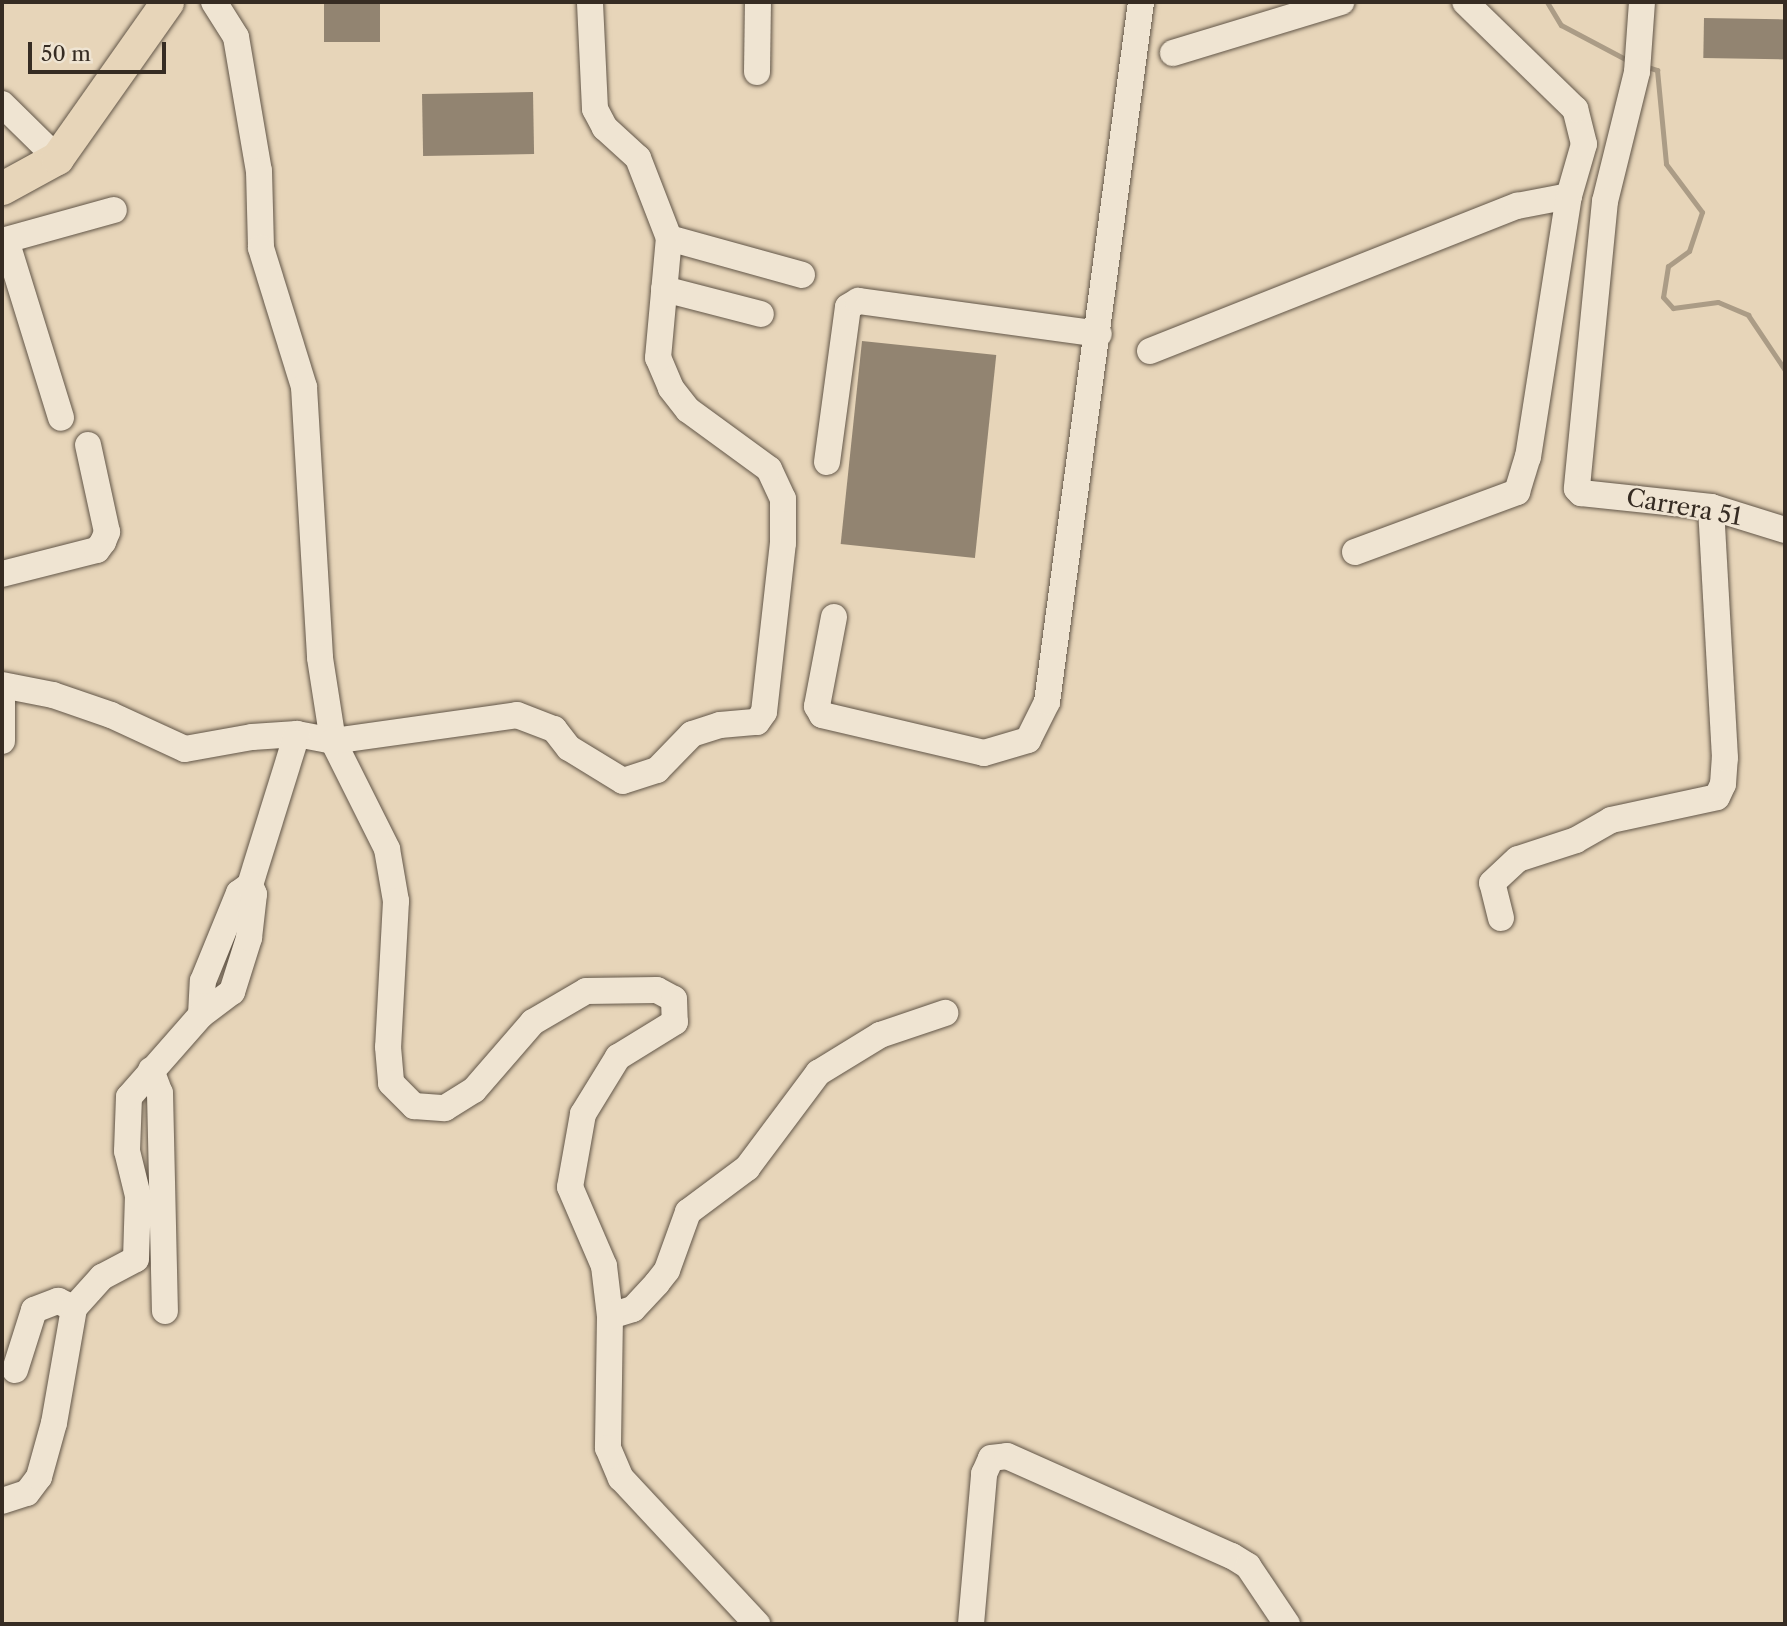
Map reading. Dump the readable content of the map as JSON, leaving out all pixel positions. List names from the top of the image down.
{
  "streets": {
    "street": ["Carrera 51"]
  },
  "scale_bar": "50 m"
}
